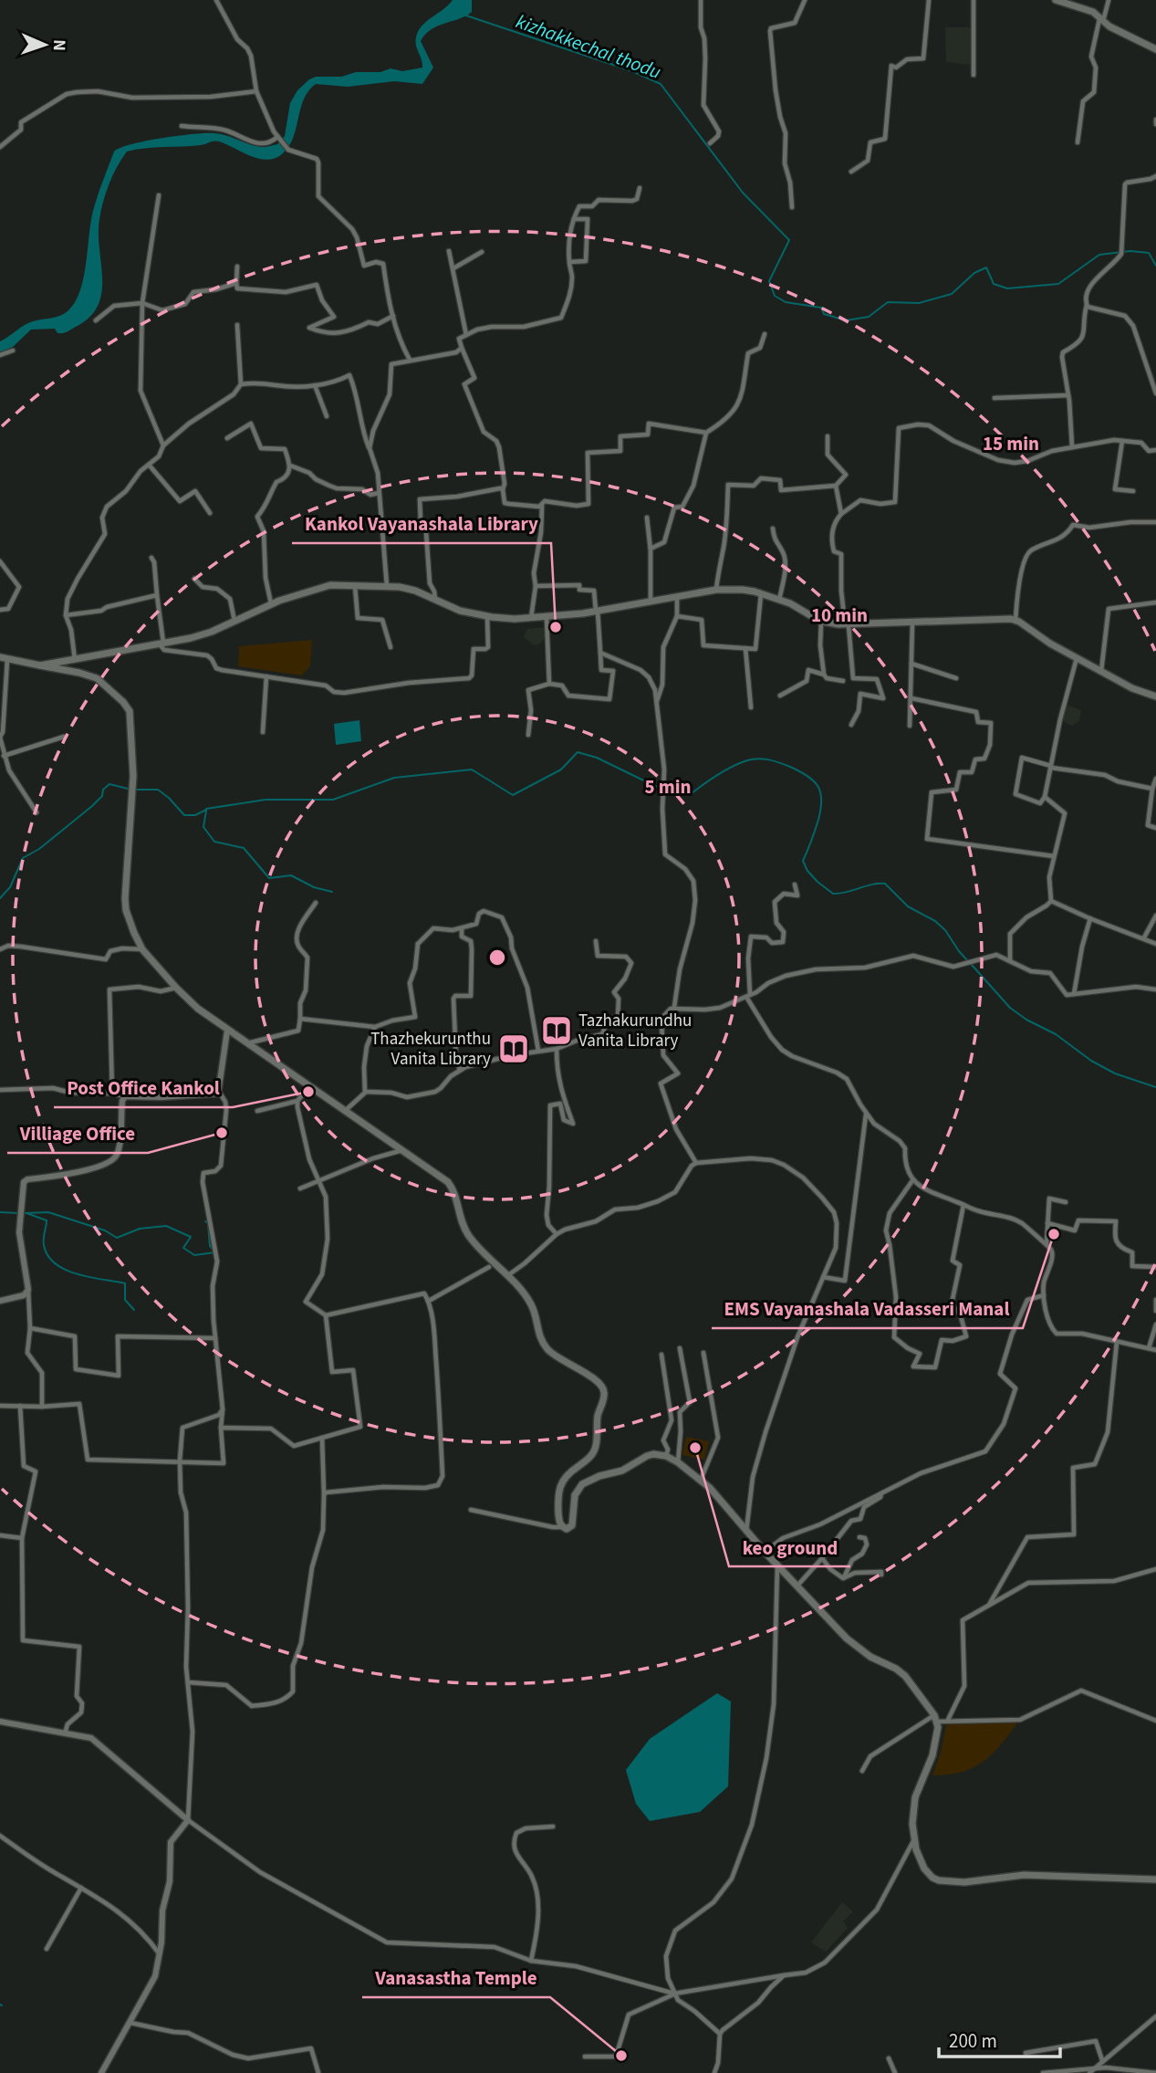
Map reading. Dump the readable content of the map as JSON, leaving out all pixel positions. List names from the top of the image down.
{
  "water": ["kizhakkechal thodu"],
  "places": {
    "other": [
      "Kankol Vayanashala Library",
      "Post Office Kankol",
      "Villiage Office",
      "EMS Vayanashala Vadasseri Manal",
      "keo ground",
      "Vanasastha Temple"
    ],
    "library": ["Tazhakurundhu Vanita Library", "Thazhekurunthu Vanita Library"]
  },
  "scale_bar": "200 m",
  "north": "right",
  "rings": ["15 min", "10 min", "5 min"]
}
